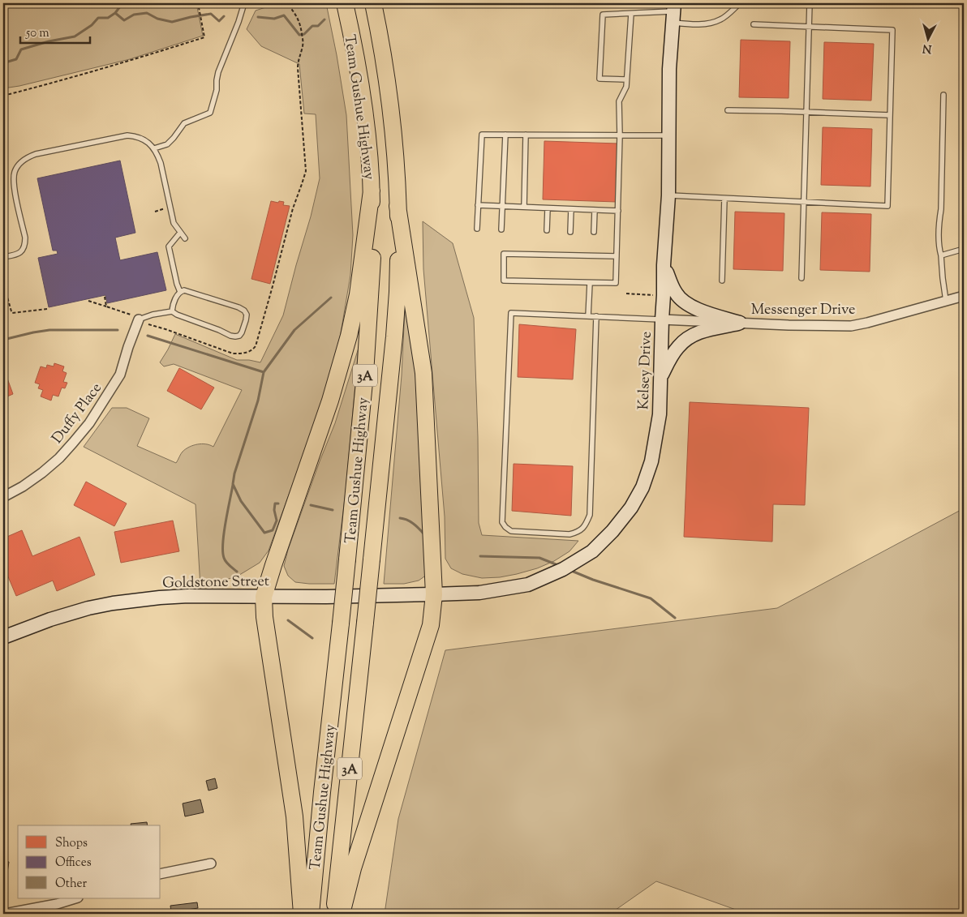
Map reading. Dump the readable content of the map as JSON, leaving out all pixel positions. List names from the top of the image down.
{
  "streets": {
    "highway": ["Team Gushue Highway", "3A"],
    "main road": ["Kelsey Drive", "Goldstone Street"],
    "street": ["Messenger Drive", "Duffy Place"]
  },
  "crossings": [
    ["Messenger Drive", "Kelsey Drive"],
    ["Kelsey Drive", "Goldstone Street"]
  ],
  "legend": ["Shops", "Offices", "Other"],
  "scale_bar": "50 m",
  "north": "bottom"
}
